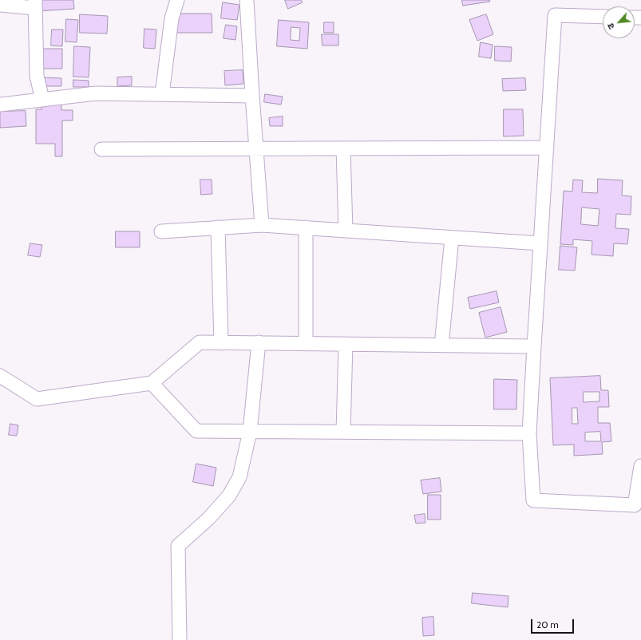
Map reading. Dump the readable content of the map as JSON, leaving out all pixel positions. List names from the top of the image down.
{
  "scale_bar": "20 m",
  "north": "bottom left"
}
